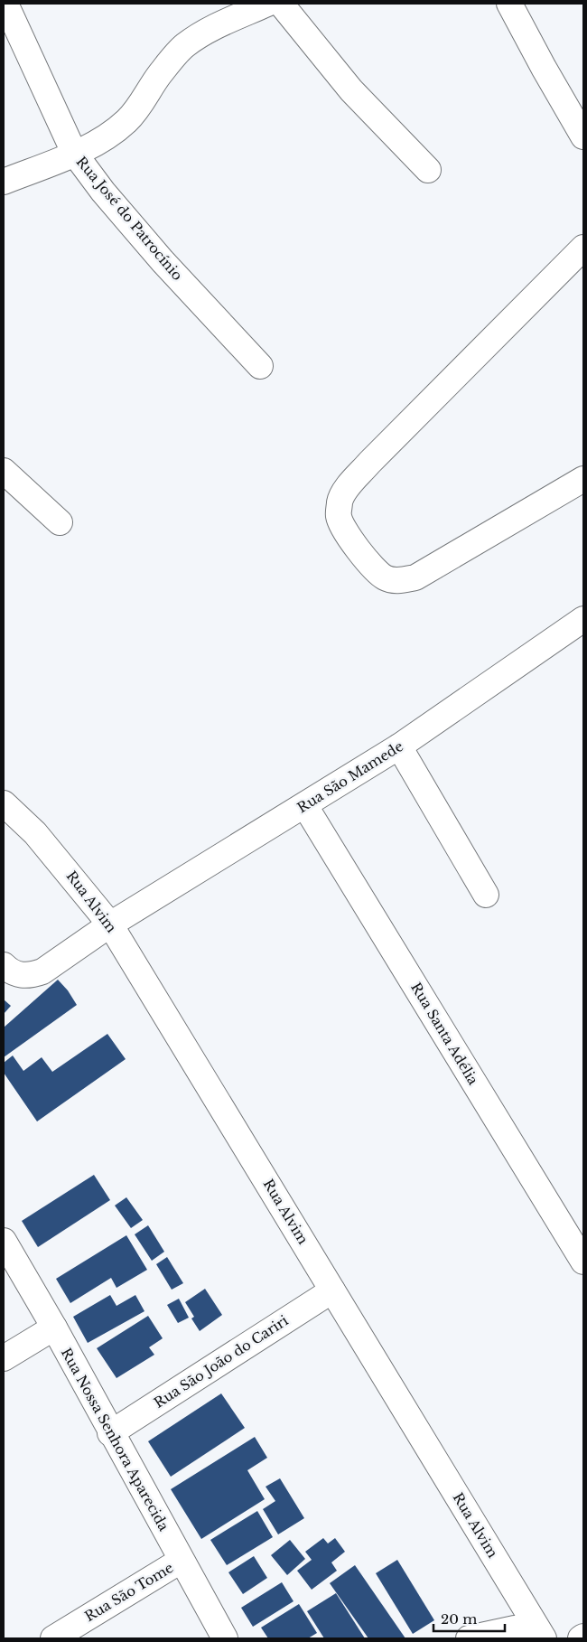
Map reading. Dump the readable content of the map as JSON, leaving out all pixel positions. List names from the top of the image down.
{
  "streets": {
    "street": [
      "Rua José do Patrocínio",
      "Rua São Mamede",
      "Rua Alvim",
      "Rua Santa Adélia",
      "Rua São João do Cariri",
      "Rua Nossa Senhora Aparecida",
      "Rua São Tome"
    ]
  },
  "crossings": [
    ["Rua São Mamede", "Rua Alvim"],
    ["Rua São Mamede", "Rua Santa Adélia"],
    ["Rua Alvim", "Rua São João do Cariri"],
    ["Rua São João do Cariri", "Rua Nossa Senhora Aparecida"],
    ["Rua Nossa Senhora Aparecida", "Rua São Tome"]
  ],
  "scale_bar": "20 m"
}
